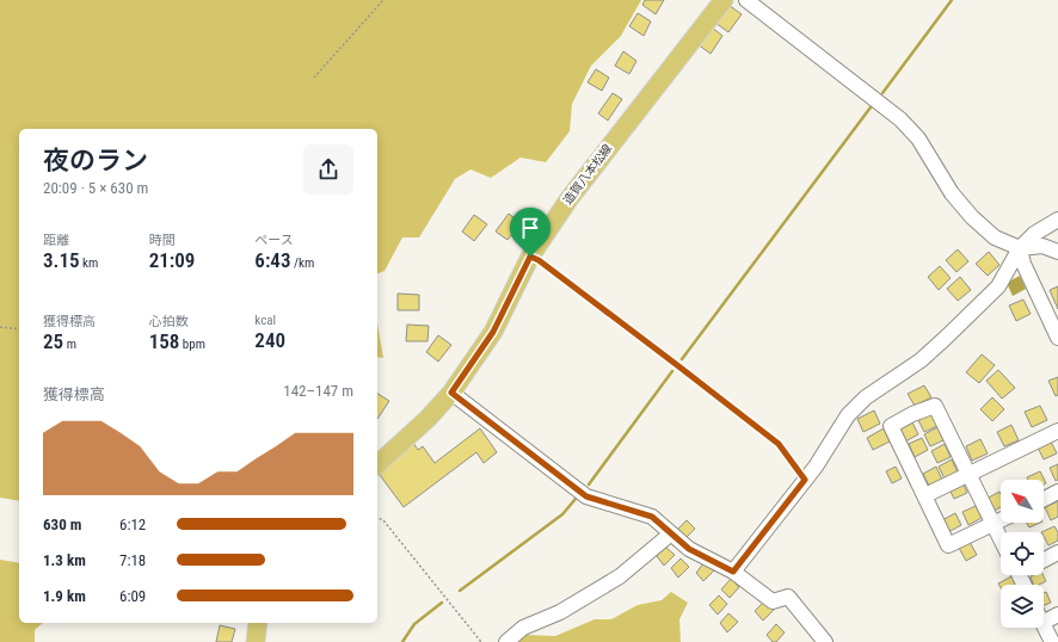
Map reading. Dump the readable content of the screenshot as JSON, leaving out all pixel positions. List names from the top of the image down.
{
  "streets": {
    "main road": ["造賀八本松線"]
  },
  "north": "top left",
  "page": {
    "heading": ["夜のラン", "20:09 · 5 × 630 m"],
    "stats": [
      ["距離", "3.15 km"],
      ["時間", "21:09"],
      ["ペース", "6:43 /km"],
      ["獲得標高", "25 m"],
      ["心拍数", "158 bpm"],
      ["kcal", "240"]
    ],
    "chart": ["獲得標高", "142–147 m"],
    "list": [
      {
        "name": "630 m",
        "note": "6:12"
      },
      {
        "name": "1.3 km",
        "note": "7:18"
      },
      {
        "name": "1.9 km",
        "note": "6:09"
      }
    ]
  }
}
